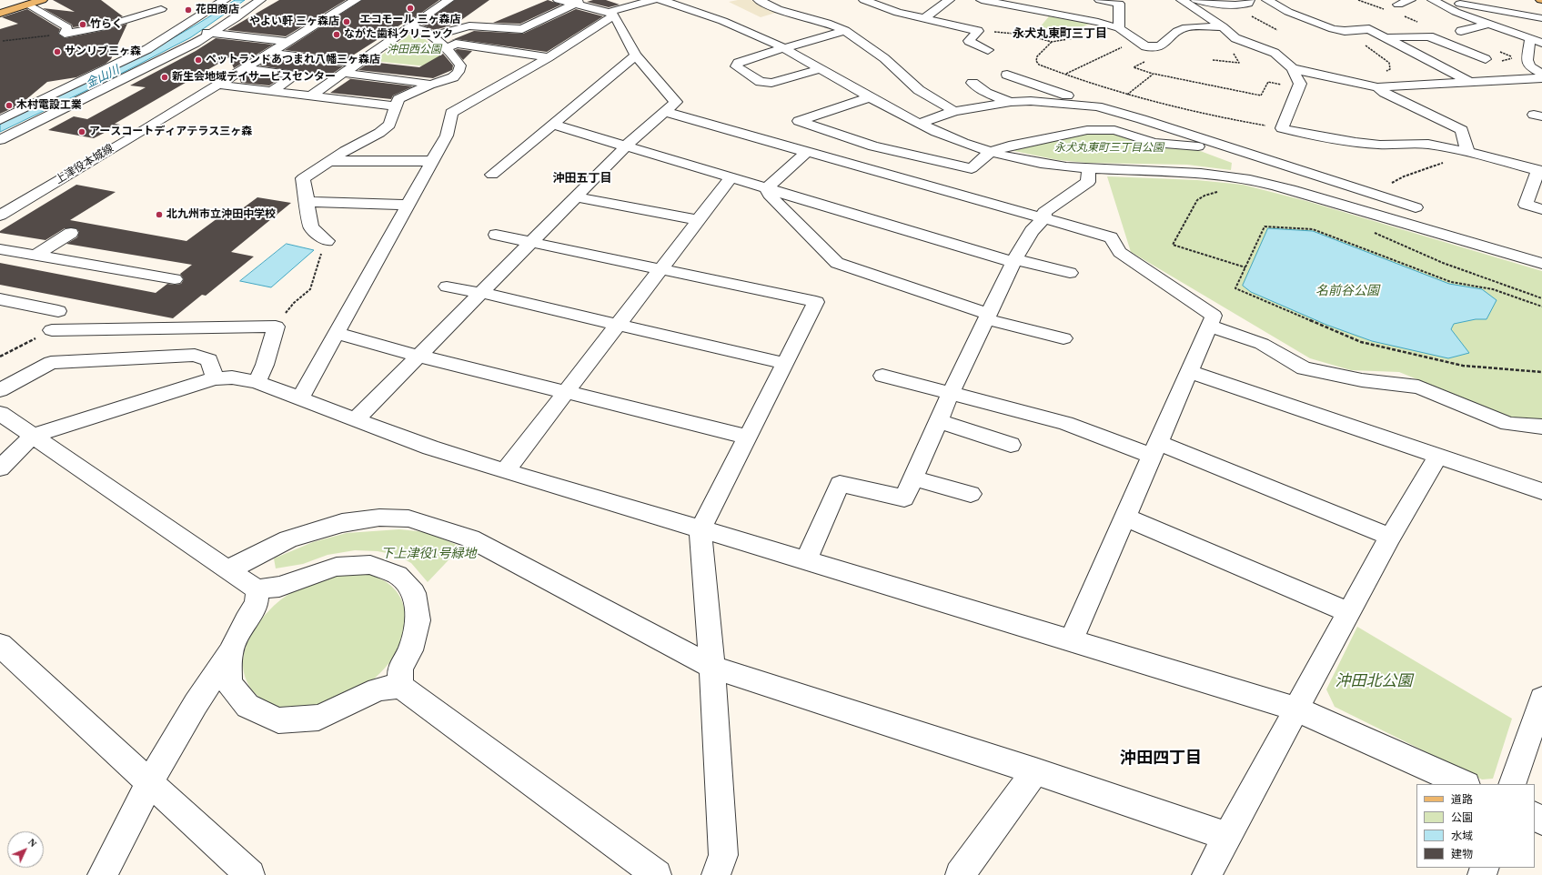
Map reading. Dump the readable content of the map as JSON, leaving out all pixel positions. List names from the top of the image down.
{
  "streets": {
    "street": ["上津役本城線"]
  },
  "districts": ["永犬丸東町三丁目", "沖田五丁目", "沖田四丁目"],
  "water": ["金山川"],
  "parks": [
    "沖田西公園",
    "永犬丸東町三丁目公園",
    "名前谷公園",
    "下上津役1号緑地",
    "沖田北公園"
  ],
  "places": [
    "エコモール 三ヶ森店",
    "花田商店",
    "やよい軒 三ヶ森店",
    "竹らく",
    "ながた歯科クリニック",
    "サンリブ三ヶ森",
    "ペットランドあつまれ八幡三ヶ森店",
    "新生会地域デイサービスセンター",
    "木村電設工業",
    "アースコートディアテラス三ヶ森",
    "北九州市立沖田中学校"
  ],
  "legend": [
    "道路",
    "公園",
    "水域",
    "建物"
  ],
  "north": "top right"
}
